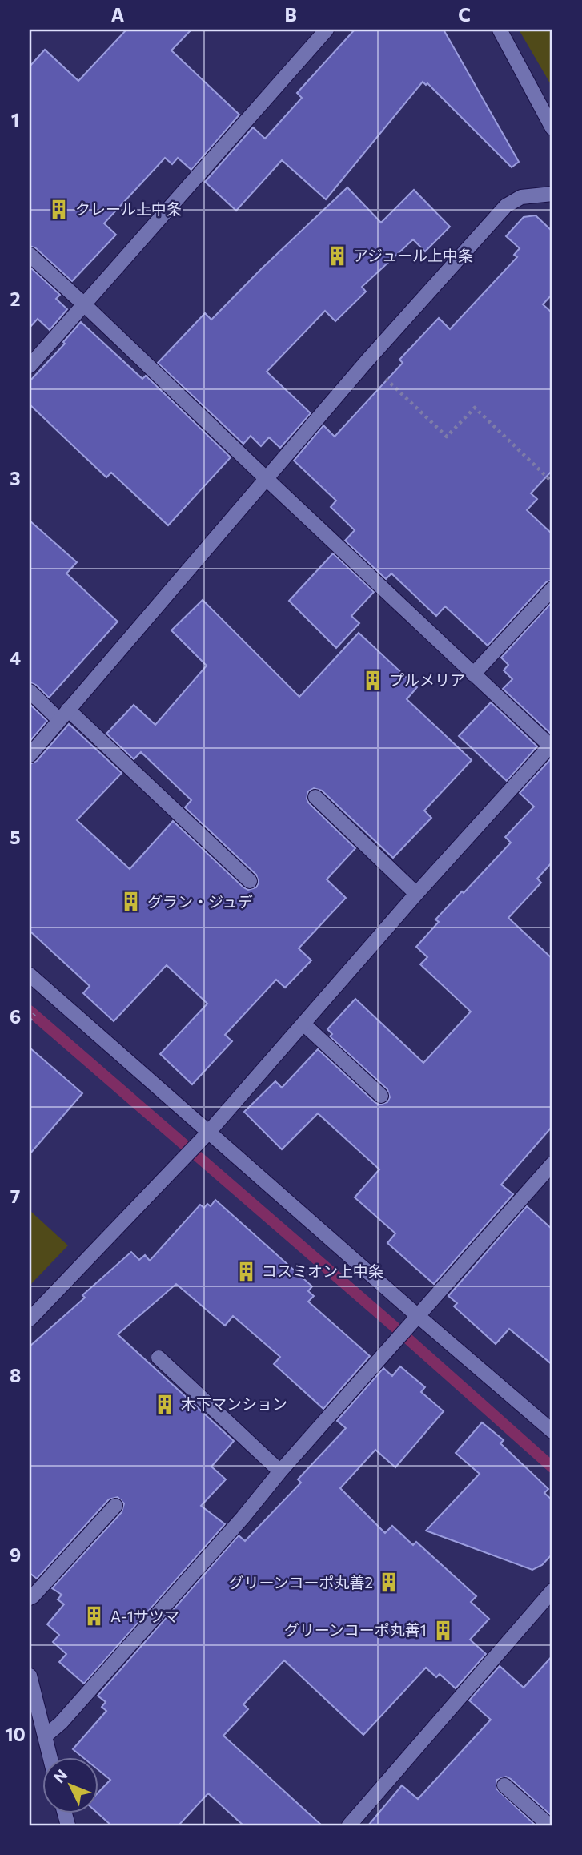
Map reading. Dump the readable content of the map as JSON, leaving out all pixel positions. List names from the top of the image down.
{
  "places": {
    "building": [
      "クレール上中条",
      "アジュール上中条",
      "プルメリア",
      "グラン・ジュデ",
      "コスミオン上中条",
      "木下マンション",
      "グリーンコーポ丸善2",
      "A-1サツマ",
      "グリーンコーポ丸善1"
    ]
  },
  "north": "top left",
  "grid": {
    "columns": ["A", "B", "C"],
    "rows": [
      "1",
      "2",
      "3",
      "4",
      "5",
      "6",
      "7",
      "8",
      "9",
      "10"
    ]
  }
}
